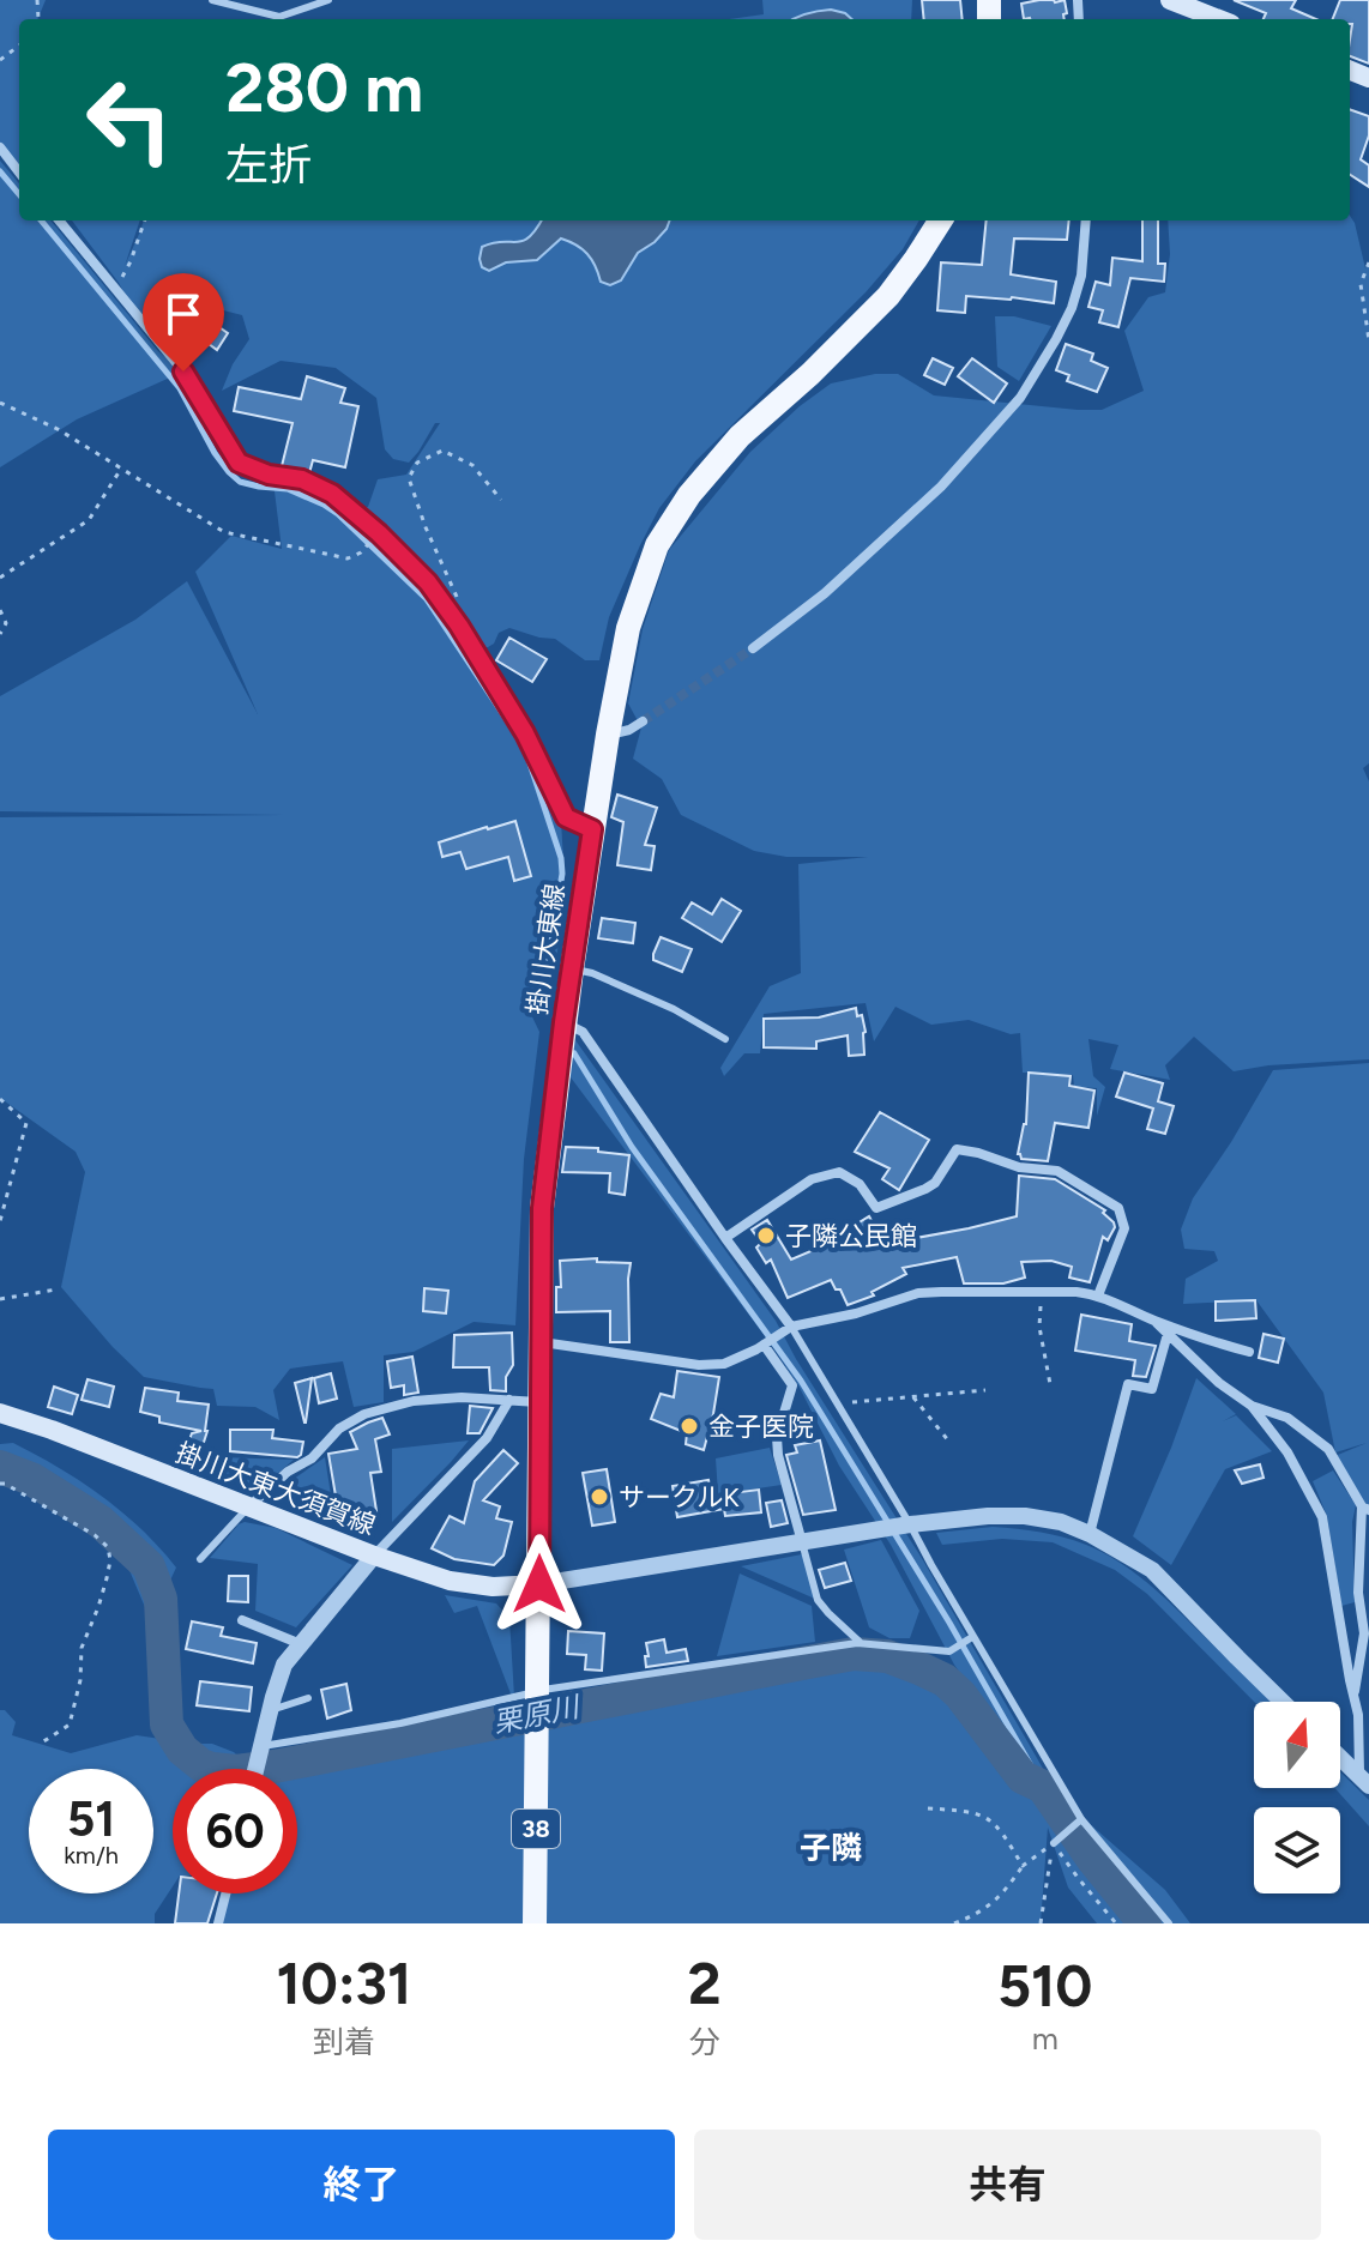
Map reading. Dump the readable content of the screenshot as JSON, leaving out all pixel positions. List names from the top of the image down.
{
  "streets": {
    "main road": ["掛川大東線", "掛川大東大須賀線", "38"]
  },
  "crossings": [
    ["掛川大東線", "掛川大東大須賀線"]
  ],
  "districts": ["子隣"],
  "water": ["栗原川"],
  "places": ["子隣公民館", "金子医院", "サークルK"],
  "north": "top",
  "page": {
    "turn": ["280 m", "左折"],
    "speed": "51 km/h",
    "limit": "60",
    "eta": [
      "10:31",
      "到着",
      "2",
      "分",
      "510",
      "m"
    ],
    "buttons": ["終了", "共有"]
  }
}
